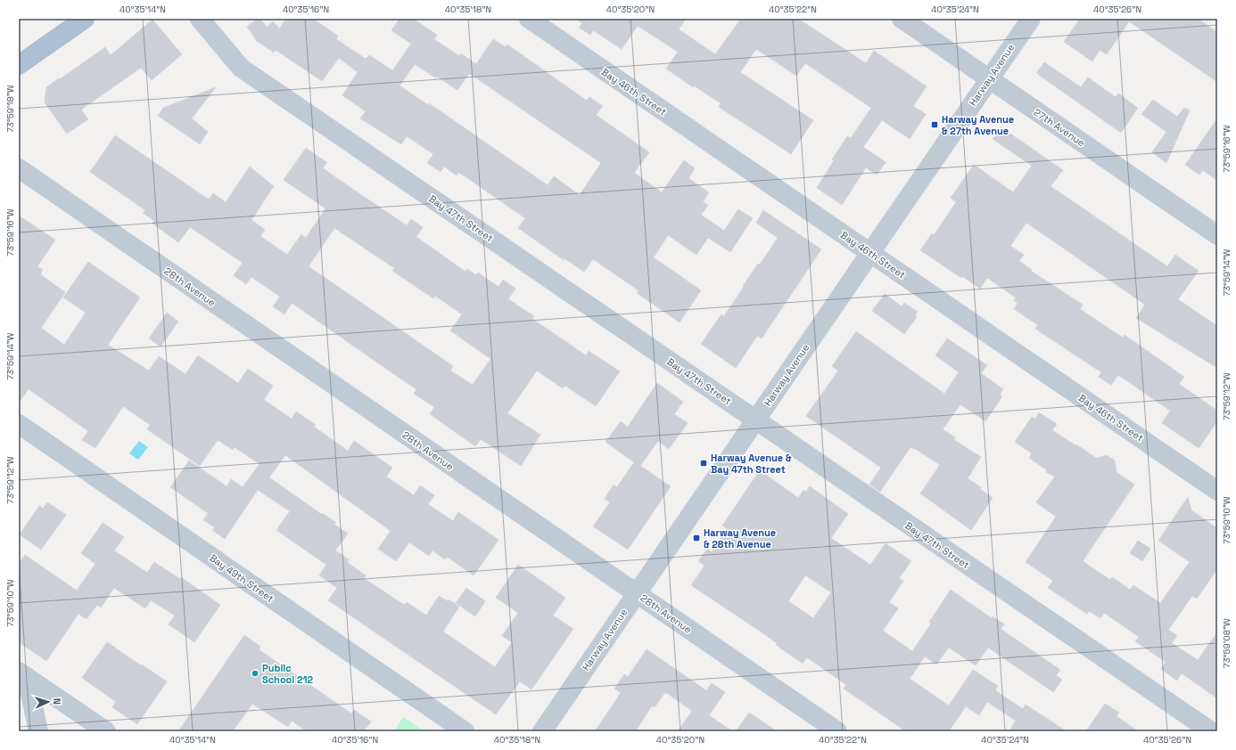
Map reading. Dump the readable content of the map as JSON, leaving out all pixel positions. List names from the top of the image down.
{
  "streets": {
    "street": [
      "Harway Avenue",
      "Bay 46th Street",
      "27th Avenue",
      "Bay 47th Street",
      "28th Avenue",
      "Bay 49th Street"
    ]
  },
  "crossings": [
    ["Harway Avenue", "Bay 46th Street"],
    ["Harway Avenue", "27th Avenue"],
    ["Harway Avenue", "Bay 47th Street"],
    ["Harway Avenue", "28th Avenue"]
  ],
  "places": {
    "transit": ["Harway Avenue & 27th Avenue", "Harway Avenue & Bay 47th Street", "Harway Avenue & 28th Avenue"],
    "other": ["Public School 212"]
  },
  "north": "right",
  "coordinates": [
    "40°35'14\"N",
    "40°35'16\"N",
    "40°35'18\"N",
    "40°35'20\"N",
    "40°35'22\"N",
    "40°35'24\"N",
    "40°35'26\"N",
    "73°59'18\"W",
    "73°59'16\"W",
    "73°59'14\"W",
    "73°59'12\"W",
    "73°59'10\"W",
    "73°59'08\"W"
  ]
}
